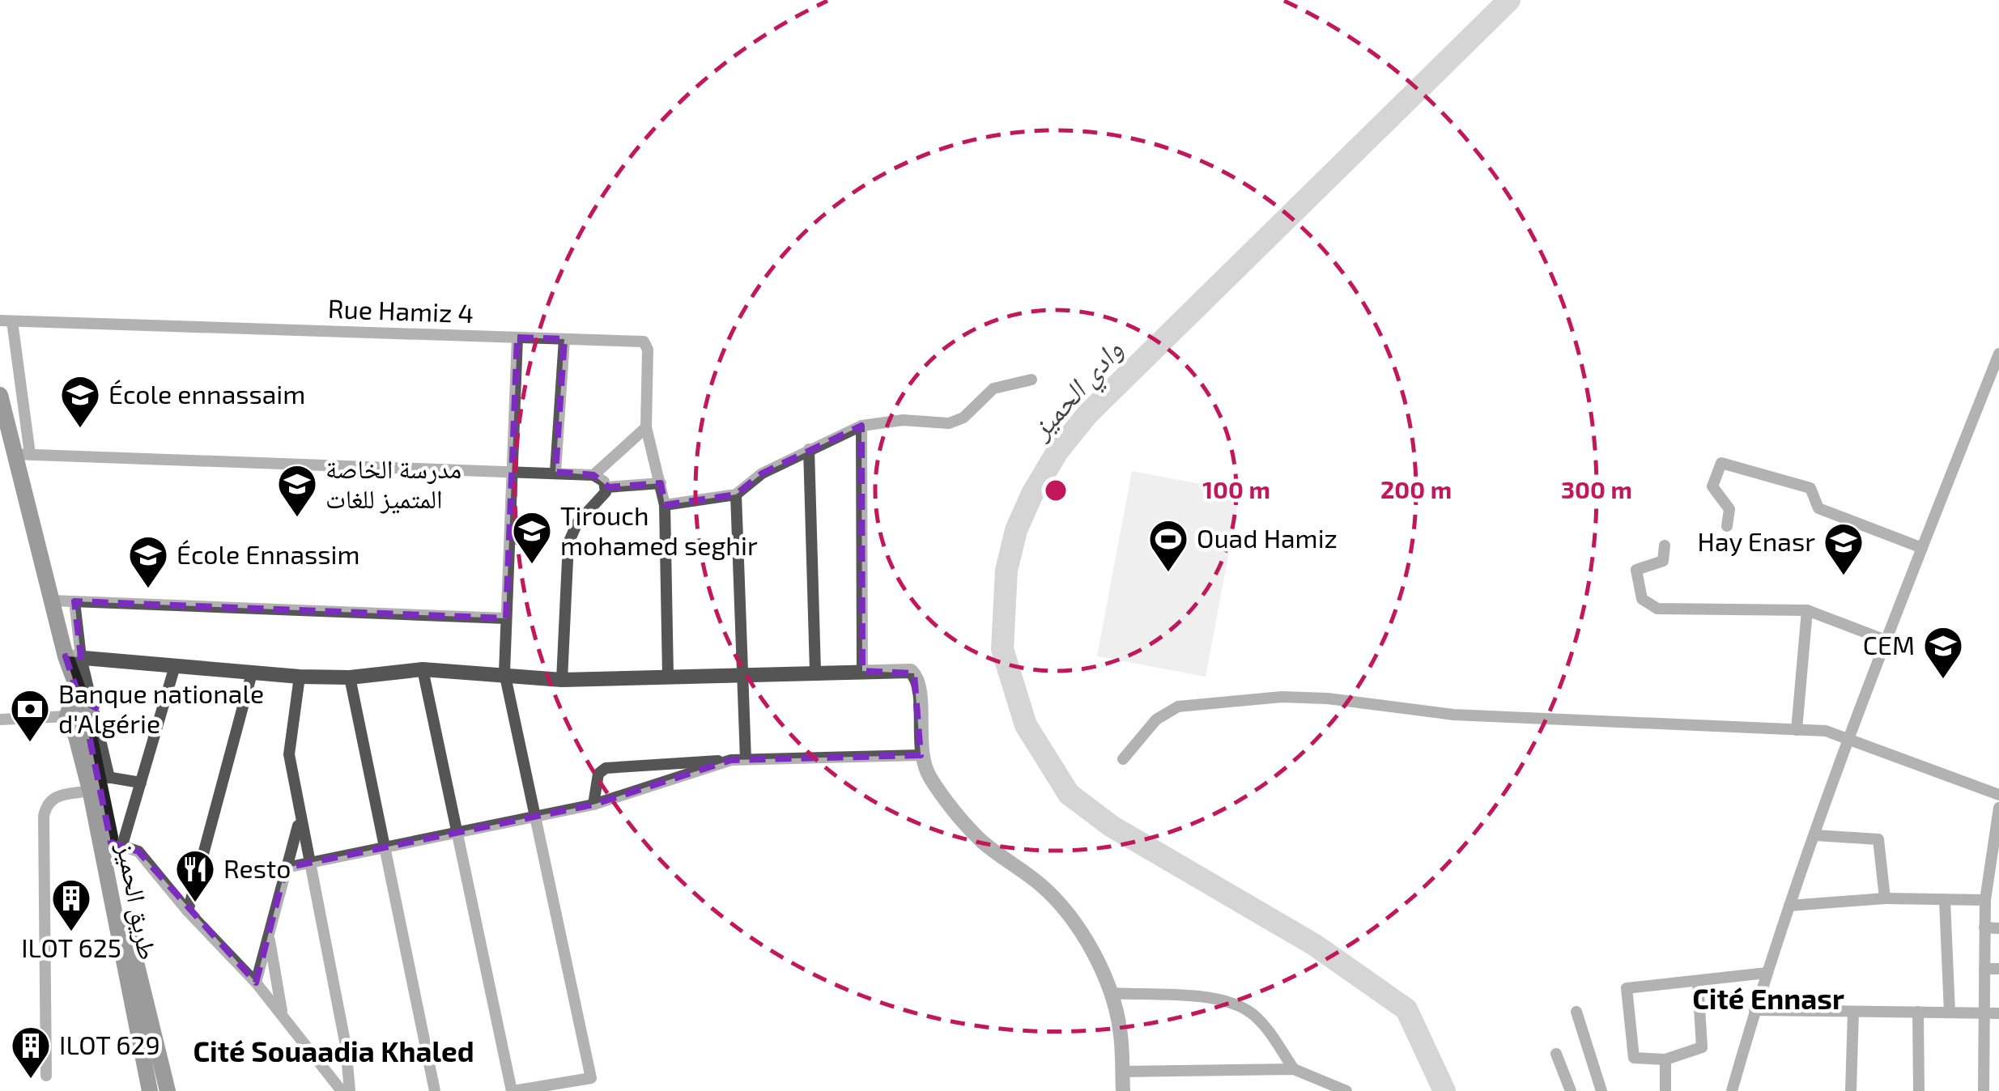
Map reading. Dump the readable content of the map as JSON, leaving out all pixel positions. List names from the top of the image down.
{
  "streets": {
    "main road": ["طريق الحميز"],
    "street": ["Rue Hamiz 4"]
  },
  "districts": ["Cité Ennasr", "Cité Souaadia Khaled"],
  "water": ["وادي الحميز"],
  "places": {
    "school or university": [
      "École ennassaim",
      "مدرسة الخاصة المتميز للغات",
      "Tirouch mohamed seghir",
      "Hay Enasr",
      "École Ennassim",
      "CEM"
    ],
    "sports": ["Ouad Hamiz"],
    "bank": ["Banque nationale d'Algérie"],
    "restaurant": ["Resto"],
    "building": ["ILOT 625", "ILOT 629"]
  },
  "rings": ["100 m", "200 m", "300 m"]
}
